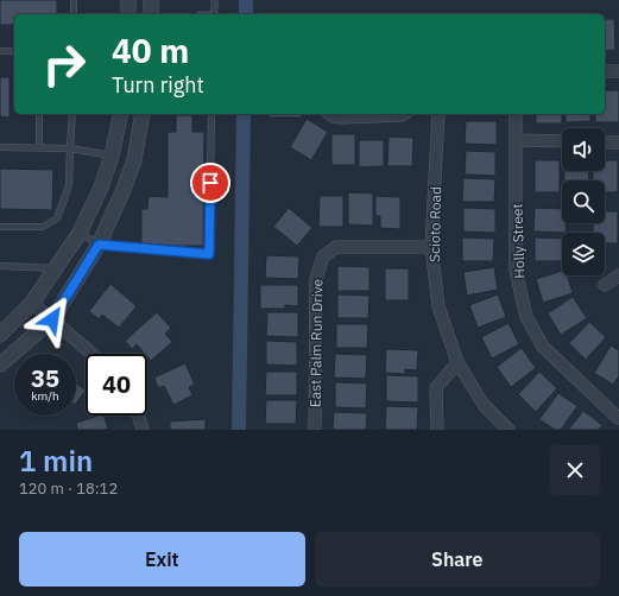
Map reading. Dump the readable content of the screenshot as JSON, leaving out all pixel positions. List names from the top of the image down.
{
  "streets": {
    "street": ["Scioto Road", "Holly Street", "East Palm Run Drive"]
  },
  "crossings": [
    ["Scioto Road", "East Palm Run Drive"]
  ],
  "page": {
    "turn": ["40 m", "Turn right"],
    "speed": "35 km/h",
    "limit": "40",
    "heading": ["1 min", "120 m · 18:12"],
    "buttons": ["Exit", "Share"]
  }
}
